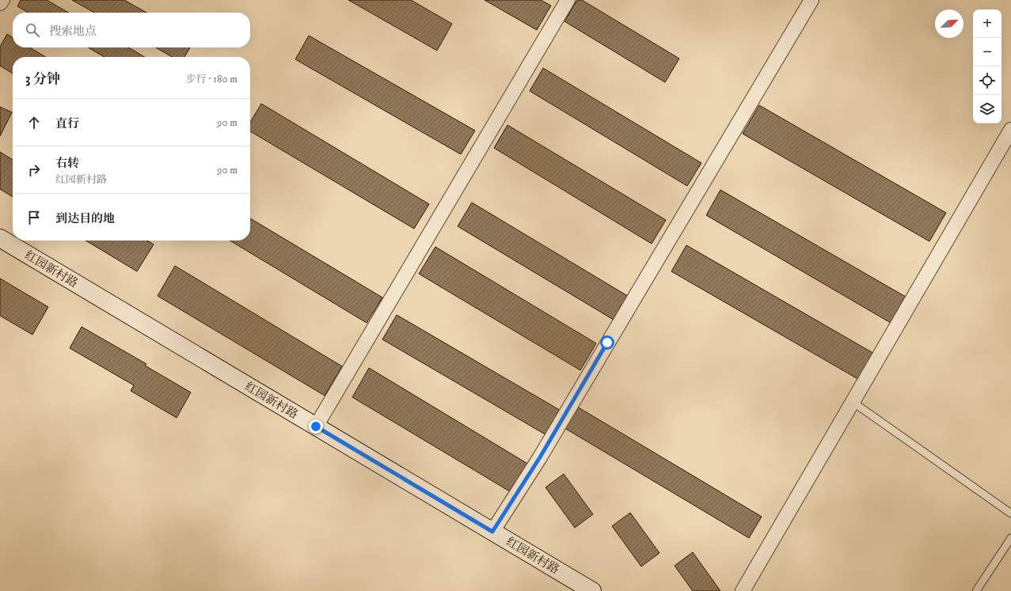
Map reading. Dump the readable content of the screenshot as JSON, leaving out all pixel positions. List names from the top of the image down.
{
  "streets": {
    "main road": ["红园新村路"]
  },
  "north": "top right",
  "page": {
    "map_buttons": ["+", "−"],
    "search": "搜索地点",
    "heading": ["3 分钟", "步行 · 180 m"],
    "list": [
      ["直行", "90 m"],
      ["右转", "红园新村路", "90 m"],
      "到达目的地"
    ]
  }
}
